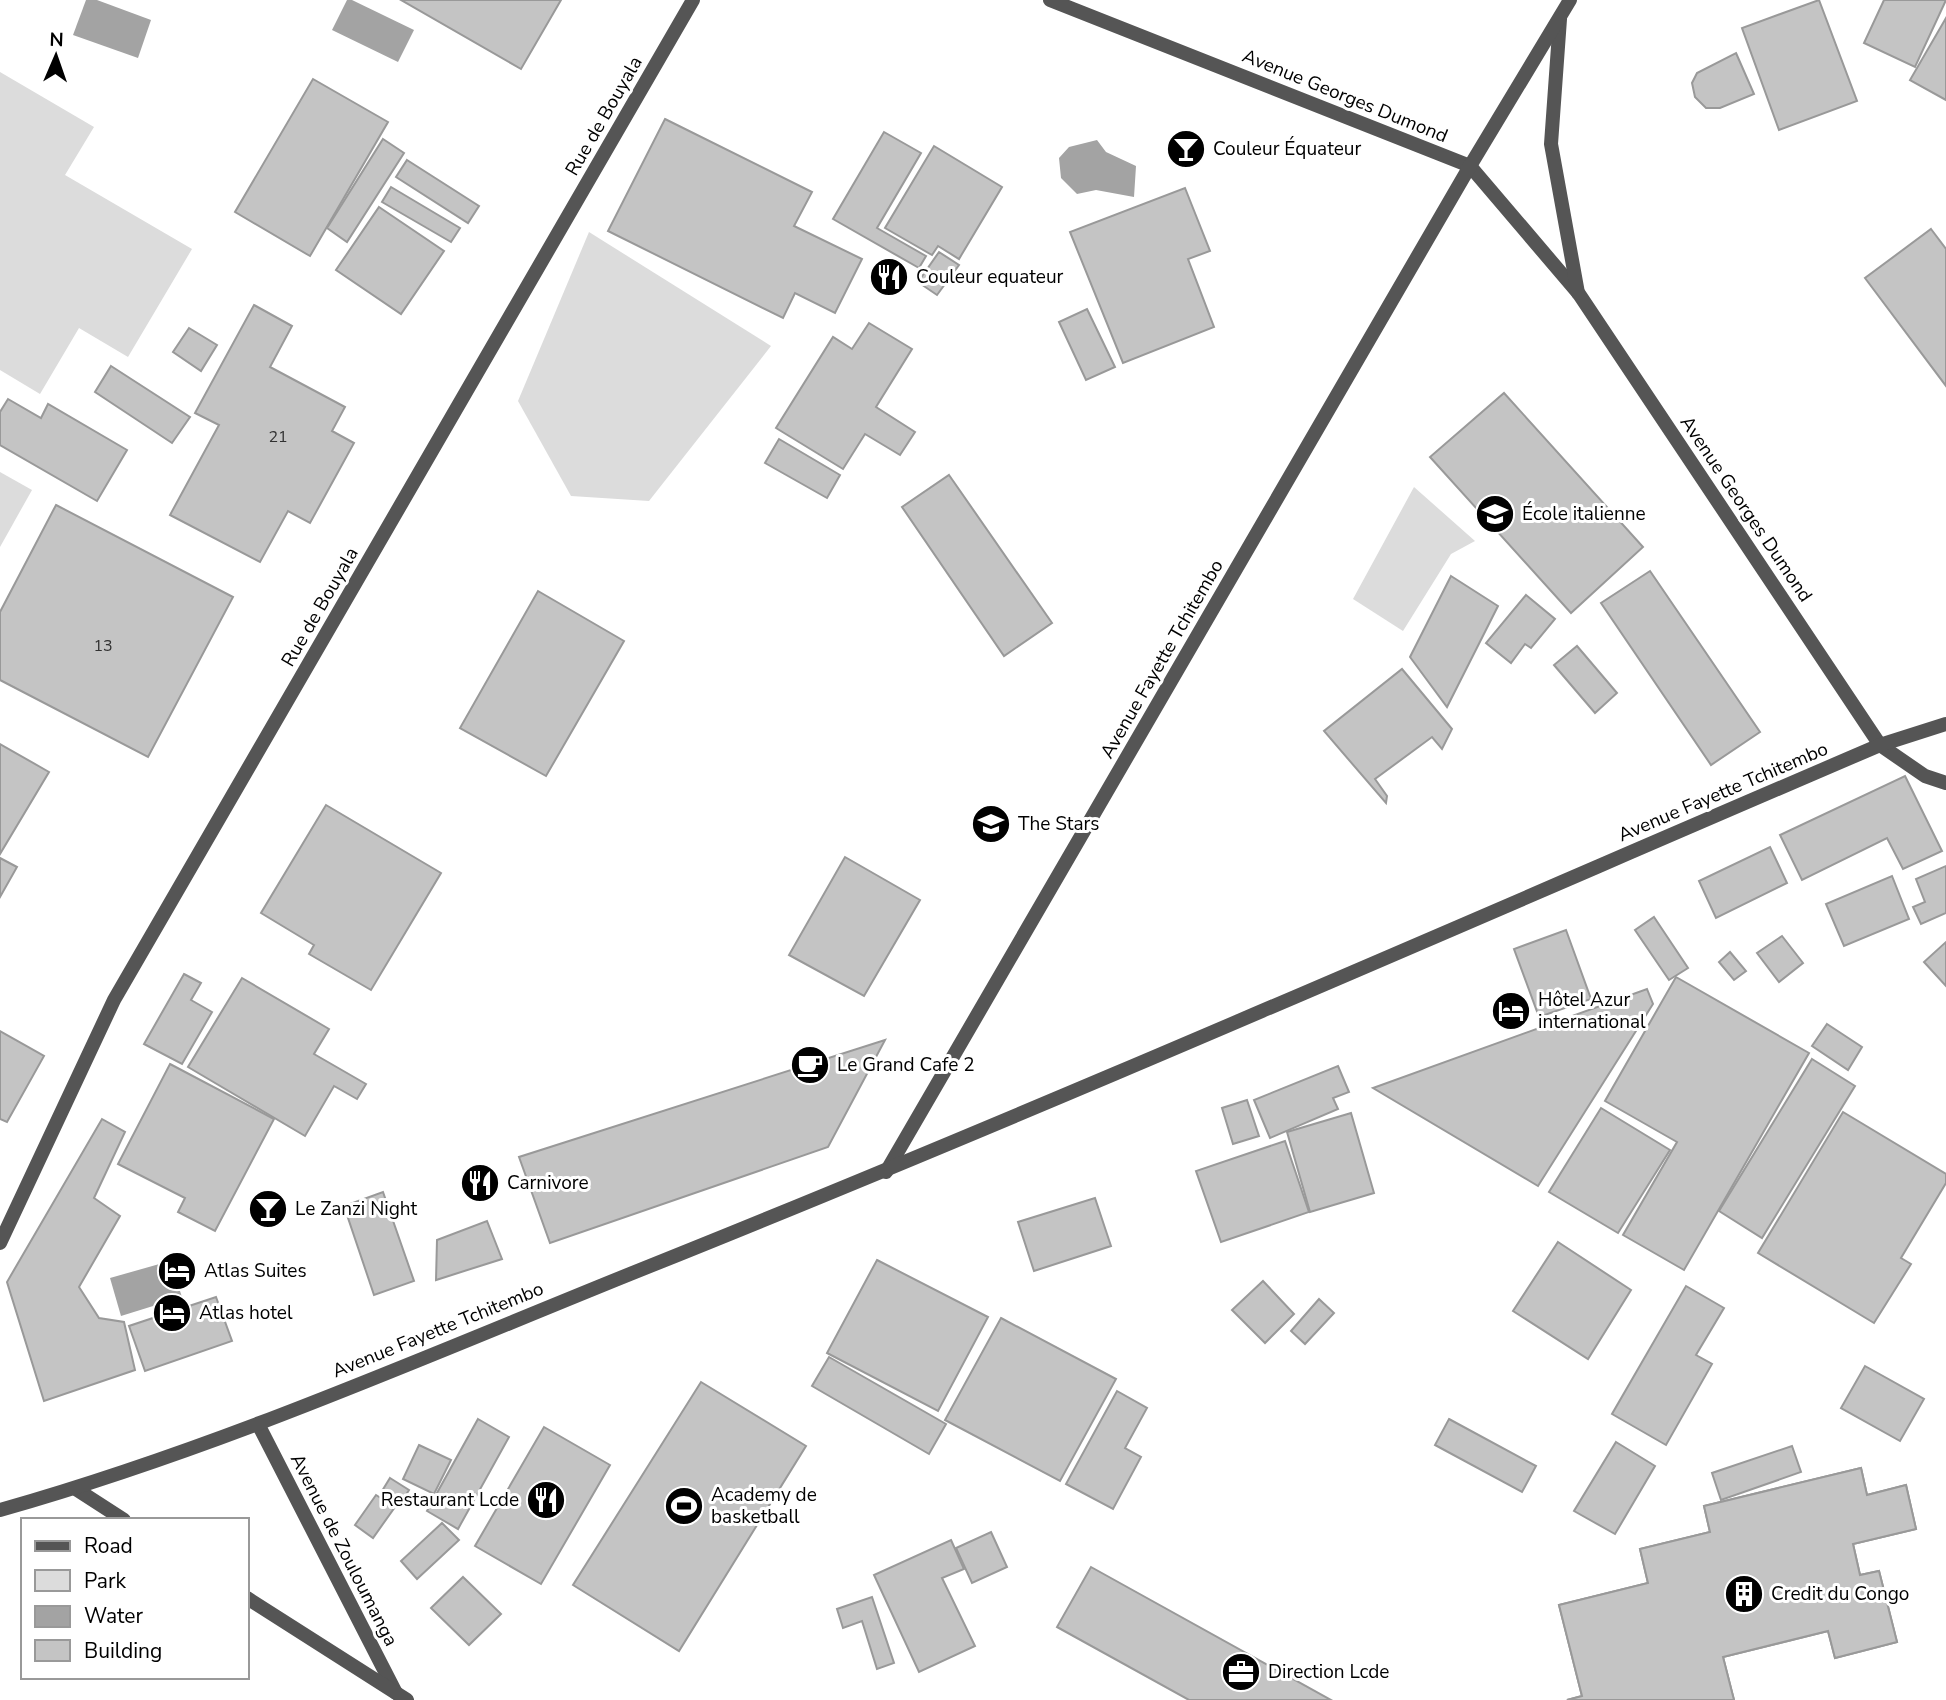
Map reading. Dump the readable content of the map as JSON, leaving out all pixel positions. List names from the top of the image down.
{
  "streets": {
    "street": [
      "Avenue Georges Dumond",
      "Rue de Bouyala",
      "Avenue Fayette Tchitembo",
      "Avenue de Zouloumanga"
    ]
  },
  "crossings": [
    ["Avenue Georges Dumond", "Avenue Fayette Tchitembo"],
    ["Avenue Fayette Tchitembo", "Avenue de Zouloumanga"]
  ],
  "places": {
    "bar": ["Couleur Équateur", "Le Zanzi Night"],
    "restaurant": ["Couleur equateur", "Carnivore", "Restaurant Lcde"],
    "school or university": ["École italienne", "The Stars"],
    "hotel": ["Hôtel Azur international", "Atlas Suites", "Atlas hotel"],
    "cafe": ["Le Grand Cafe 2"],
    "sports": ["Academy de basketball"],
    "building": ["Credit du Congo"],
    "office": ["Direction Lcde"]
  },
  "house_numbers": ["21", "13"],
  "legend": [
    "Road",
    "Park",
    "Water",
    "Building"
  ],
  "north": "top"
}
